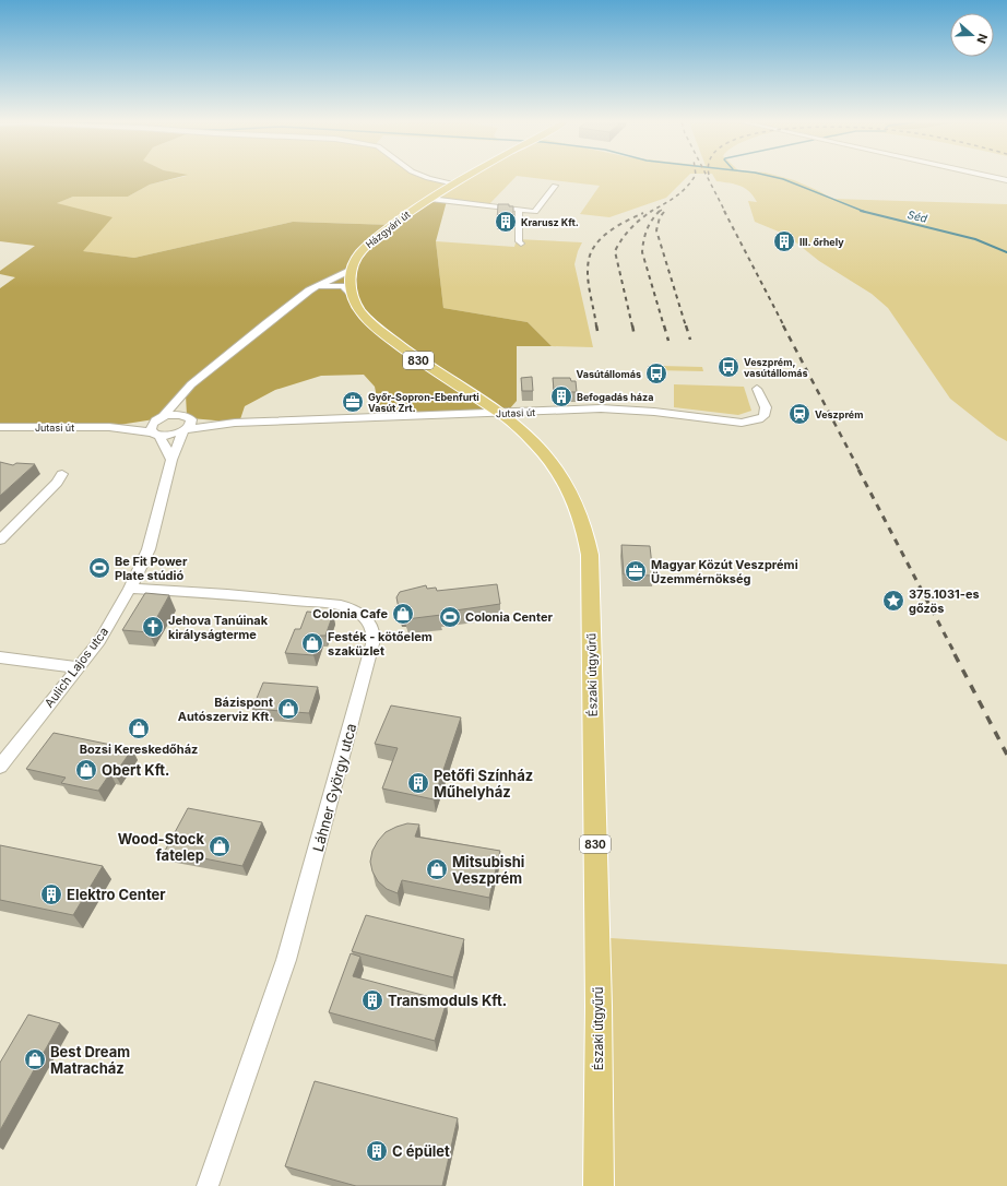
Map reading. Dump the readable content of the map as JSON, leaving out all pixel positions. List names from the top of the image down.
{
  "streets": {
    "main road": ["Házgyári út", "830", "Északi útgyűrű"],
    "street": ["Jutasi út", "Aulich Lajos utca", "Láhner György utca"]
  },
  "crossings": [
    ["Jutasi út", "Aulich Lajos utca"],
    ["Jutasi út", "Északi útgyűrű"],
    ["Aulich Lajos utca", "Láhner György utca"]
  ],
  "water": ["Séd"],
  "places": {
    "building": [
      "Krarusz Kft.",
      "III. őrhely",
      "Befogadás háza",
      "Petőfi Színház Műhelyház",
      "Elektro Center",
      "Transmoduls Kft.",
      "C épület"
    ],
    "bus stop": ["Veszprém, vasútállomás", "Vasútállomás"],
    "office": ["Győr-Sopron-Ebenfurti Vasút Zrt.", "Magyar Közút Veszprémi Üzemmérnökség"],
    "station": ["Veszprém"],
    "sports": ["Be Fit Power Plate stúdió", "Colonia Center"],
    "place": ["375.1031-es gőzös"],
    "shop": [
      "Colonia Cafe",
      "Festék - kötőelem szaküzlet",
      "Bázispont Autószerviz Kft.",
      "Bozsi Kereskedőház",
      "Obert Kft.",
      "Wood-Stock fatelep",
      "Mitsubishi Veszprém",
      "Best Dream Matracház"
    ],
    "church": ["Jehova Tanúinak királyságterme"]
  },
  "north": "right"
}
